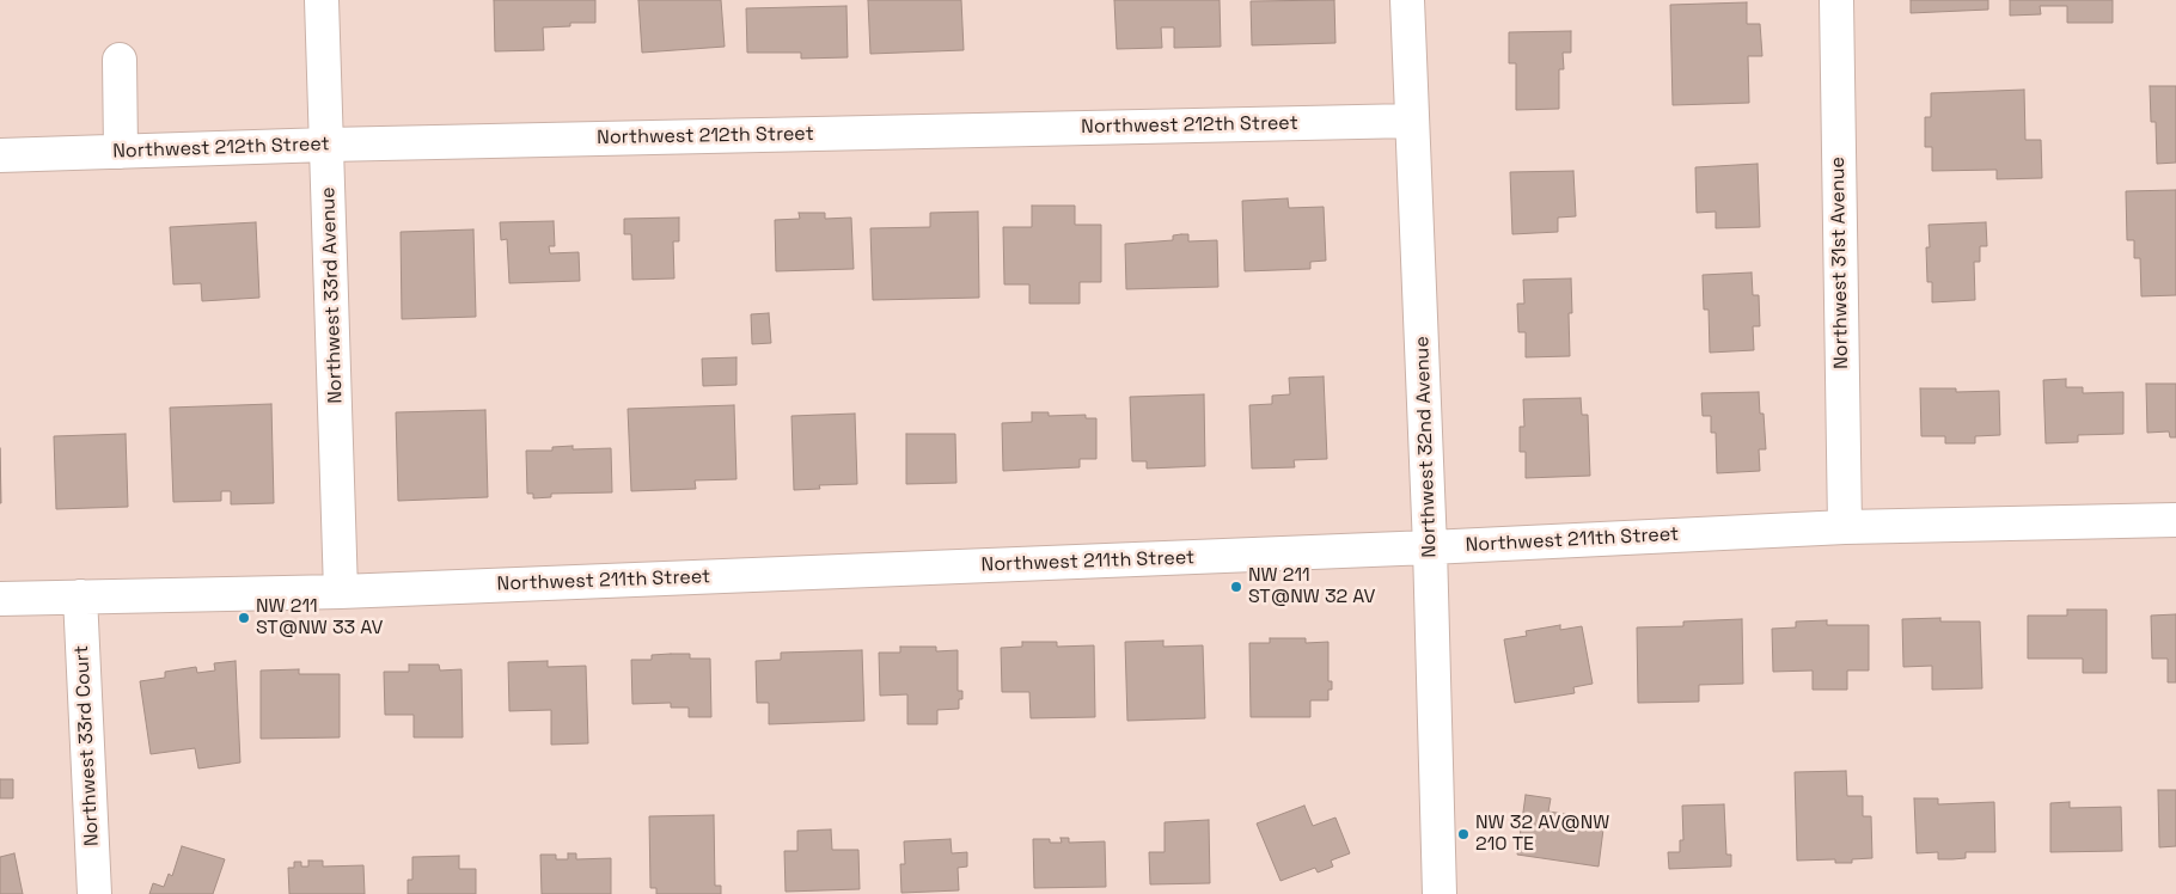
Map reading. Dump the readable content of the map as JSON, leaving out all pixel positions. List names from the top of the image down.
{
  "streets": {
    "street": [
      "Northwest 212th Street",
      "Northwest 31st Avenue",
      "Northwest 33rd Avenue",
      "Northwest 32nd Avenue",
      "Northwest 211th Street",
      "Northwest 33rd Court"
    ]
  },
  "crossings": [
    ["Northwest 212th Street", "Northwest 33rd Avenue"],
    ["Northwest 212th Street", "Northwest 32nd Avenue"],
    ["Northwest 31st Avenue", "Northwest 211th Street"],
    ["Northwest 33rd Avenue", "Northwest 211th Street"],
    ["Northwest 32nd Avenue", "Northwest 211th Street"],
    ["Northwest 211th Street", "Northwest 33rd Court"]
  ],
  "places": ["NW 211 ST@NW 32 AV", "NW 211 ST@NW 33 AV", "NW 32 AV@NW 210 TE"]
}
